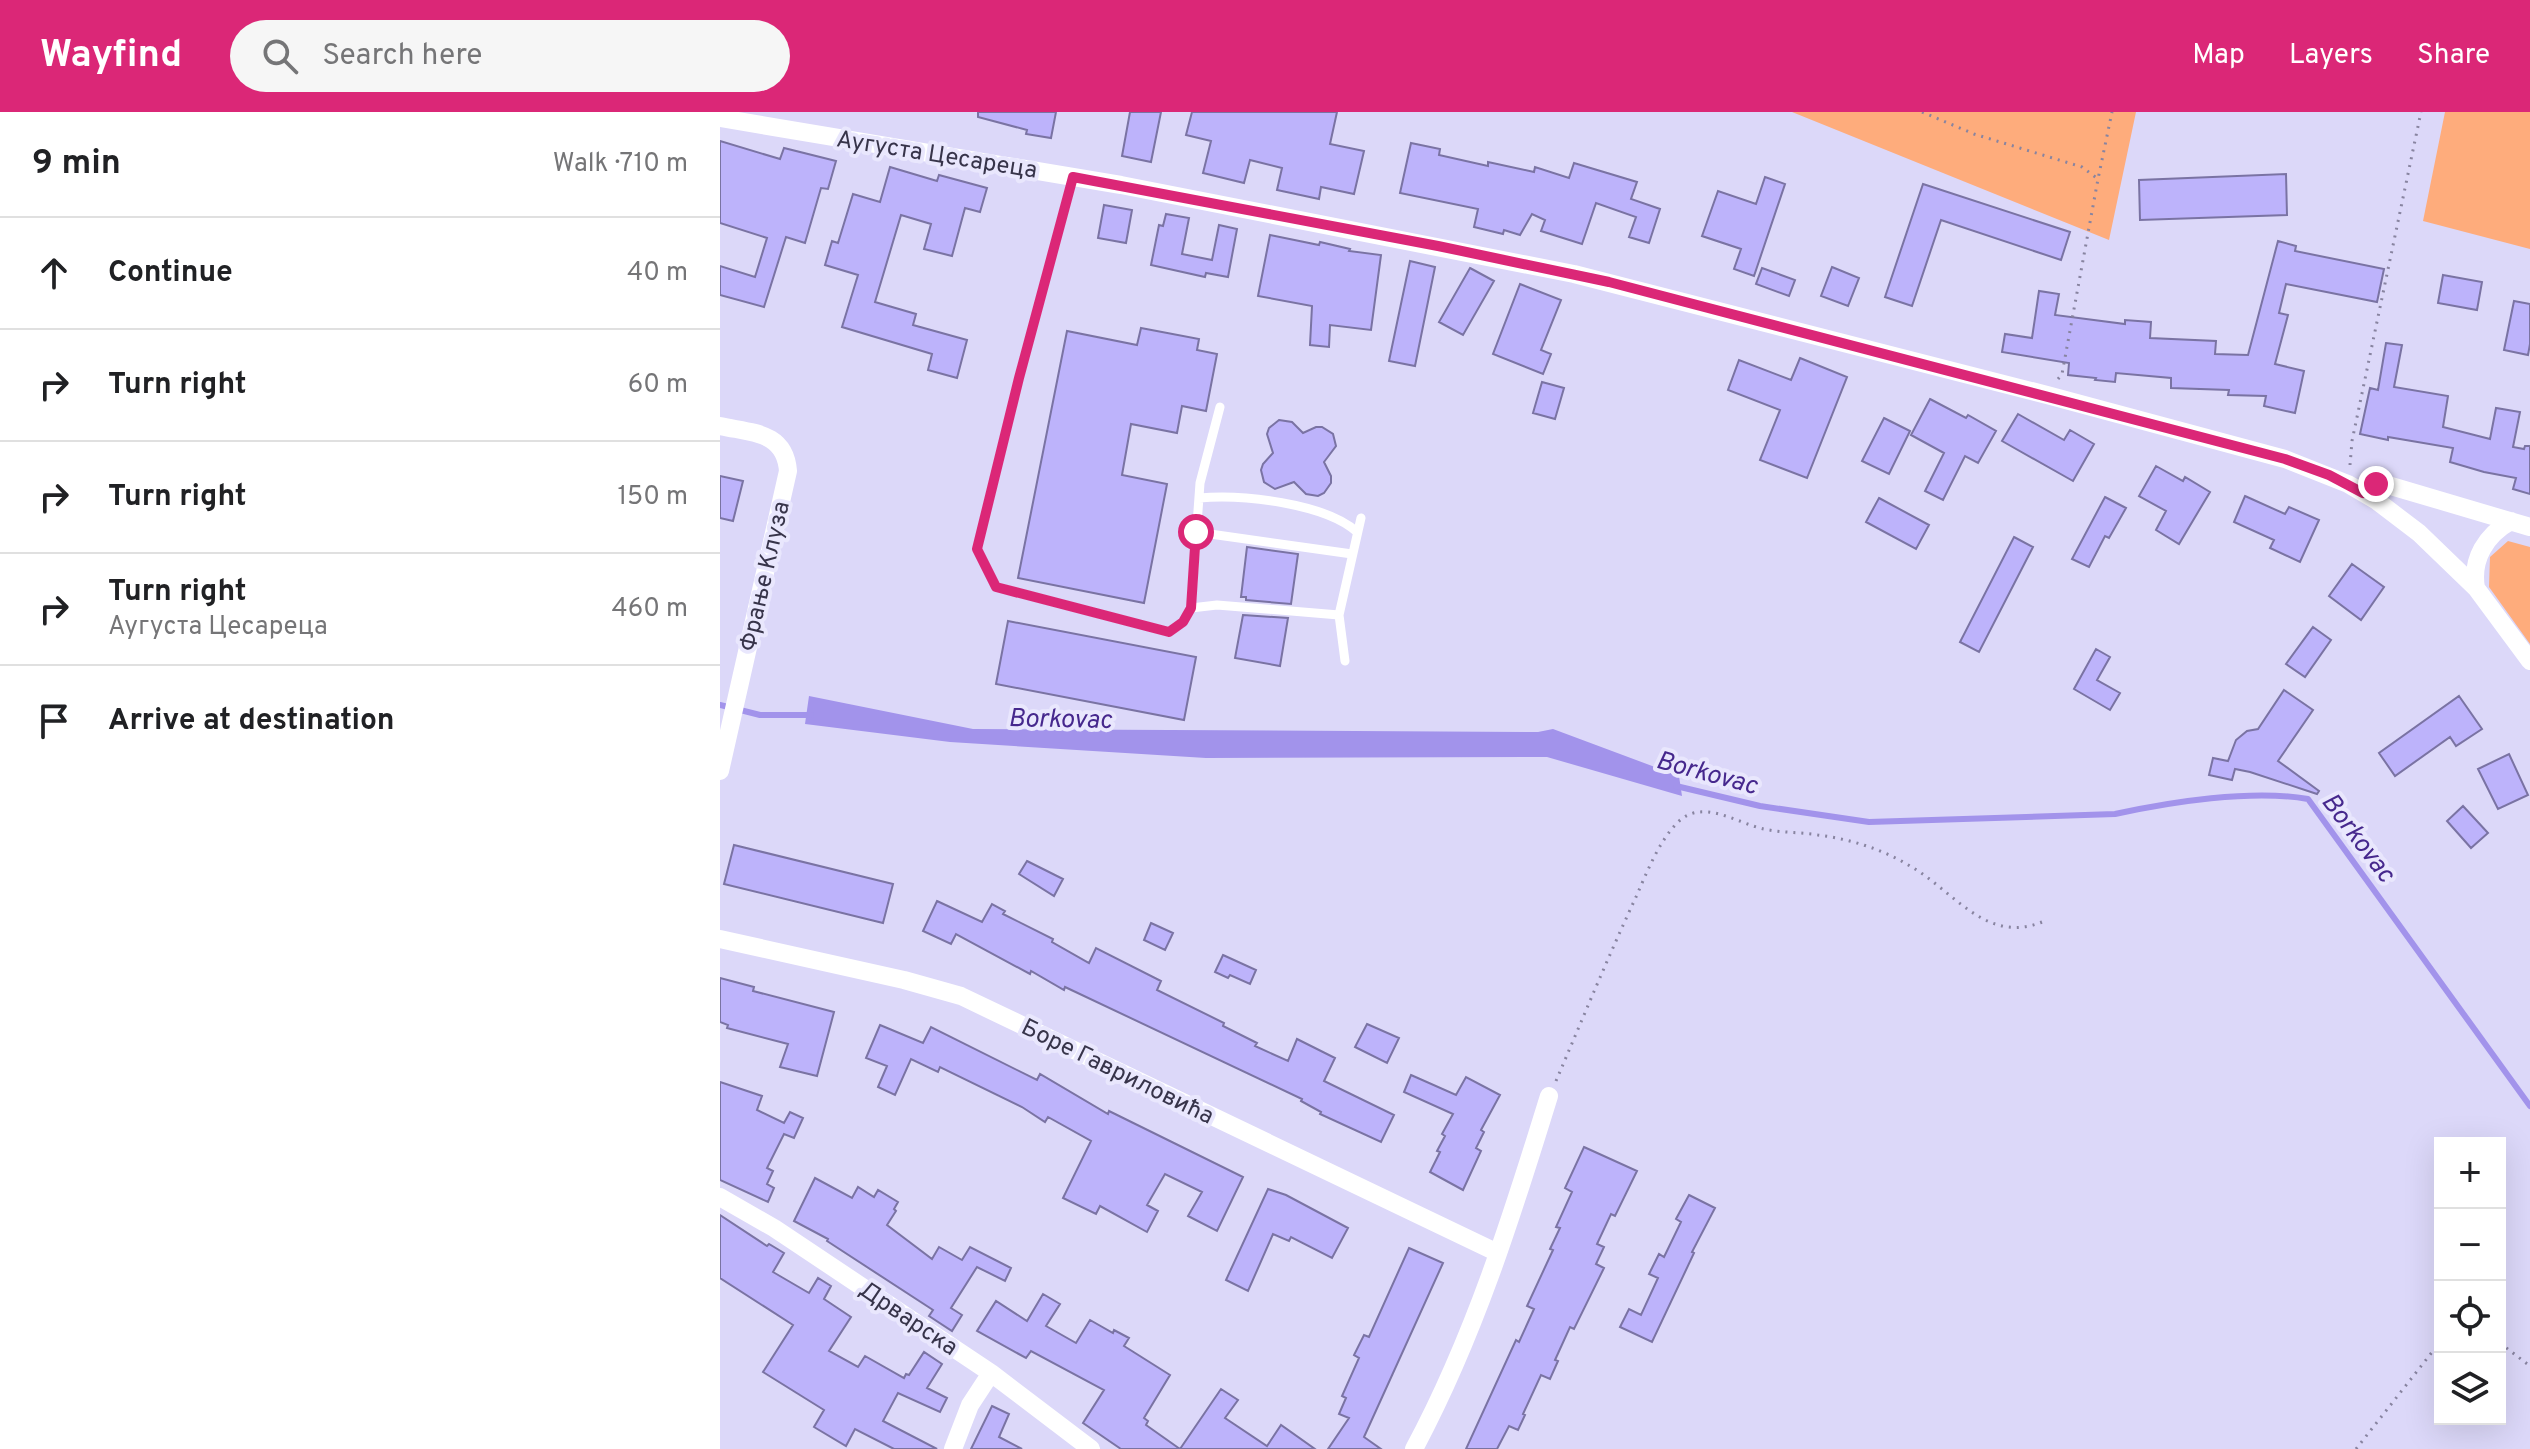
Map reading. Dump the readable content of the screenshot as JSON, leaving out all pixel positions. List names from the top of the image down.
{
  "streets": {
    "street": [
      "Аугуста Цесареца",
      "Фрање Клуза",
      "Боре Гавриловића",
      "Дрварска"
    ]
  },
  "water": ["Borkovac"],
  "page": {
    "header": "Wayfind",
    "search": "Search here",
    "nav": ["Map", "Layers", "Share"],
    "heading": ["9 min", "Walk · 710 m"],
    "list": [
      ["Continue", "40 m"],
      ["Turn right", "60 m"],
      ["Turn right", "150 m"],
      ["Turn right", "Аугуста Цесареца", "460 m"],
      "Arrive at destination"
    ],
    "map_buttons": ["+", "−"]
  }
}
